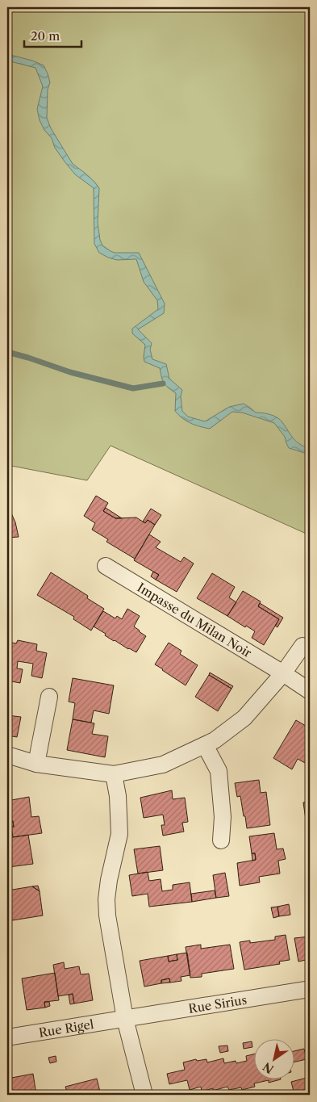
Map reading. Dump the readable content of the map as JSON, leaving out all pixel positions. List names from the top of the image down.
{
  "streets": {
    "street": ["Impasse du Milan Noir", "Rue Sirius", "Rue Rigel"]
  },
  "crossings": [
    ["Rue Sirius", "Rue Rigel"]
  ],
  "scale_bar": "20 m",
  "north": "bottom left"
}
